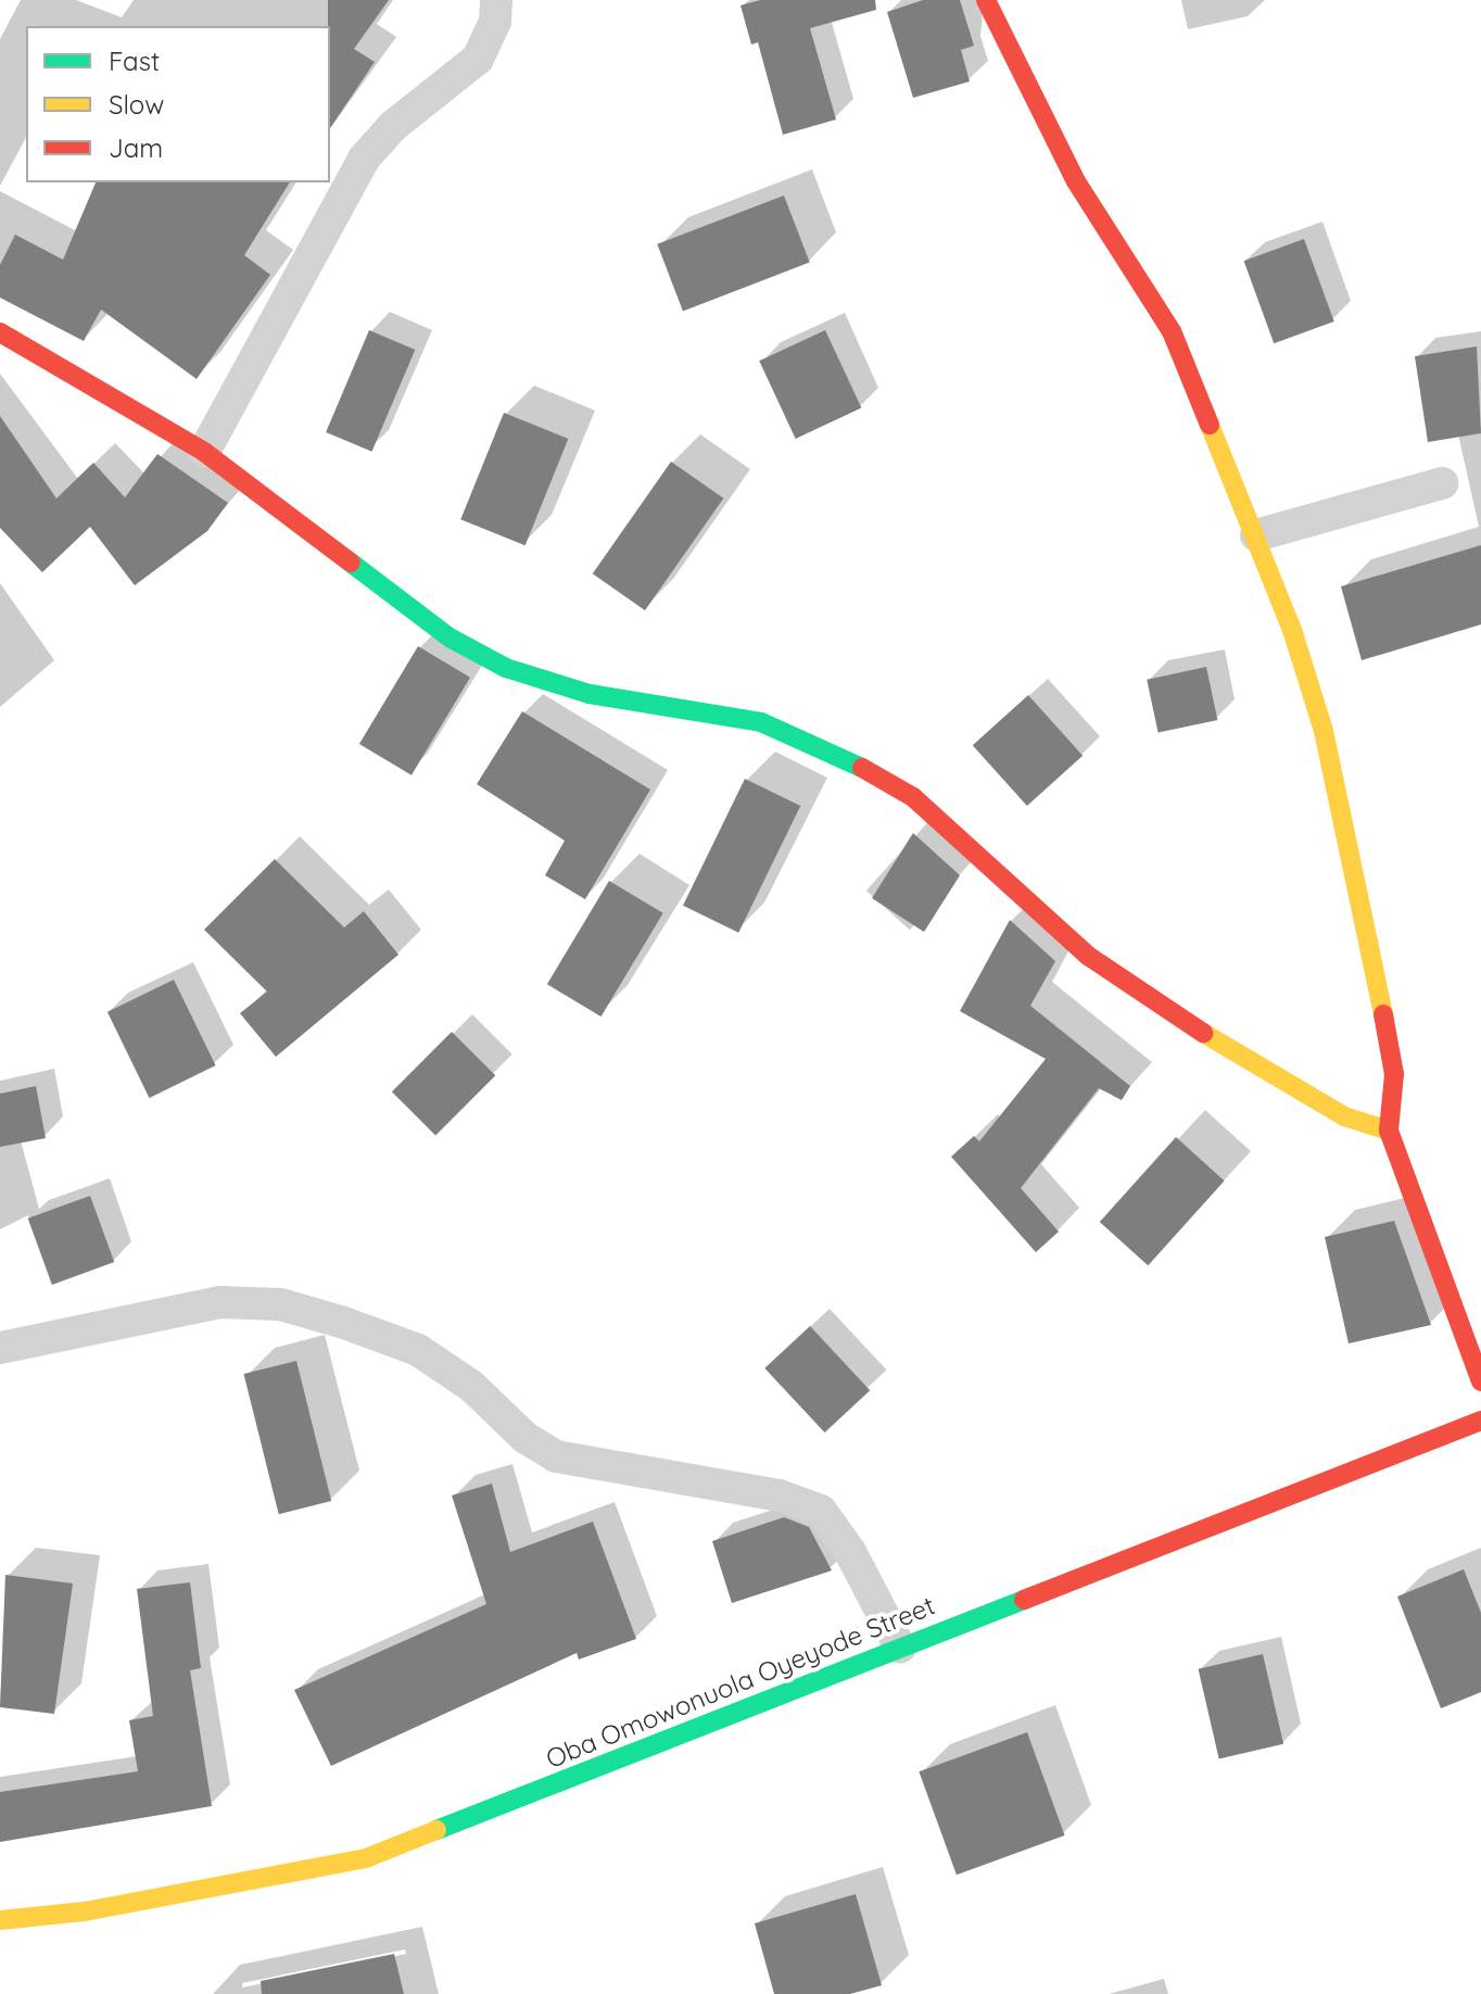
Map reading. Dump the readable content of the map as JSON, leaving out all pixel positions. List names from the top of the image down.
{
  "streets": {
    "street": ["Oba Omowonuola Oyeyode Street"]
  },
  "legend": ["Fast", "Slow", "Jam"]
}
